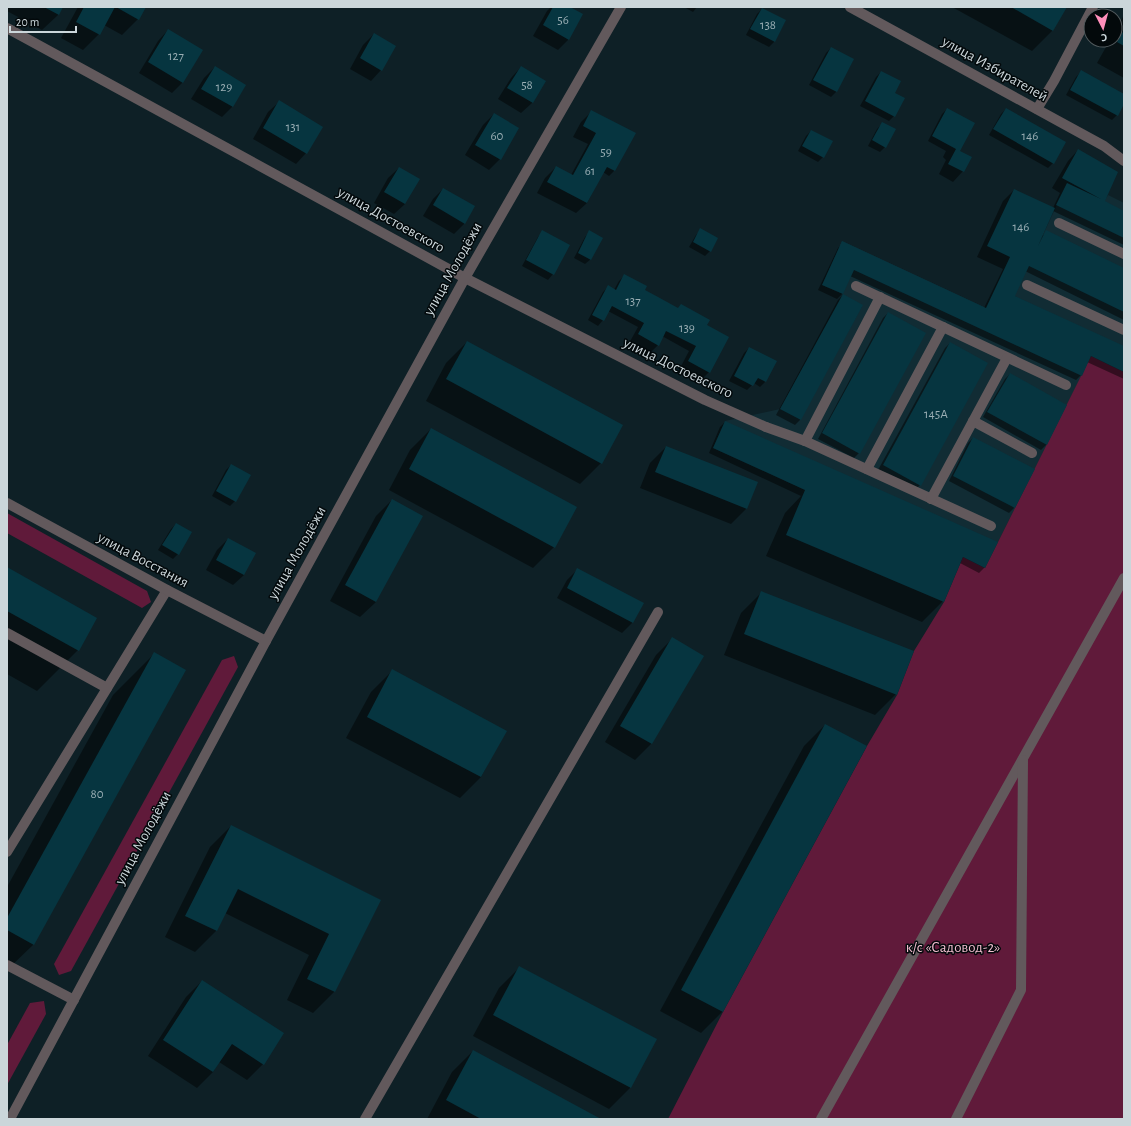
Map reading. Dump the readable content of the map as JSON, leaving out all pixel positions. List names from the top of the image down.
{
  "streets": {
    "street": [
      "улица Избирателей",
      "улица Достоевского",
      "улица Молодёжи",
      "улица Восстания"
    ]
  },
  "crossings": [
    ["улица Достоевского", "улица Молодёжи"],
    ["улица Молодёжи", "улица Восстания"]
  ],
  "parks": ["к/с «Садовод-2»"],
  "house_numbers": [
    "56",
    "138",
    "127",
    "58",
    "129",
    "131",
    "60",
    "146",
    "59",
    "61",
    "146",
    "137",
    "139",
    "145А",
    "80"
  ],
  "scale_bar": "20 m",
  "north": "bottom"
}
